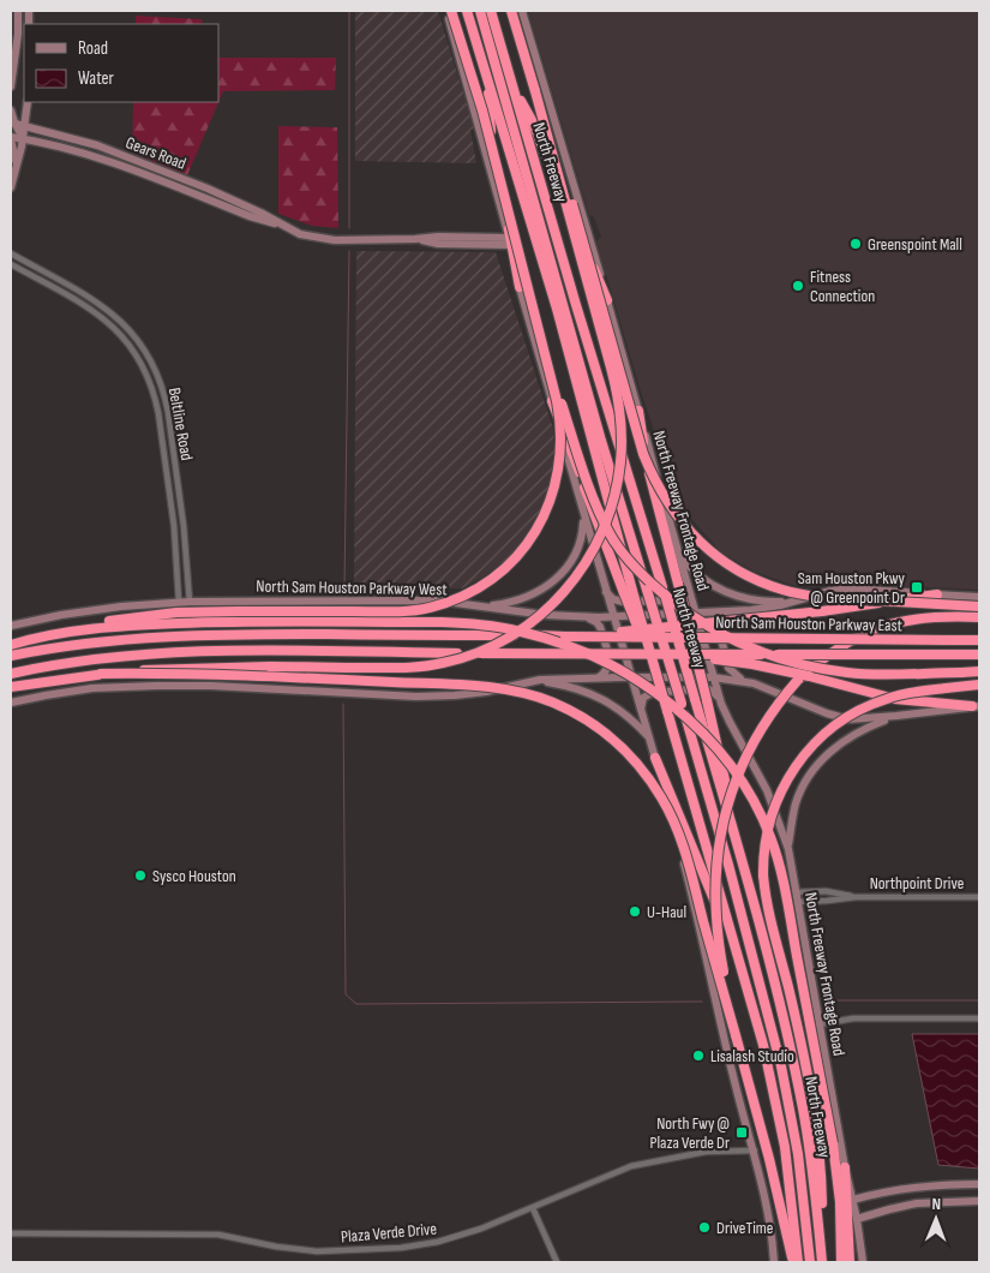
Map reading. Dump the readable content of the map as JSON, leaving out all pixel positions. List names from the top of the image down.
{
  "streets": {
    "highway": ["North Freeway", "North Sam Houston Parkway East"],
    "main road": ["Gears Road", "North Freeway Frontage Road", "North Sam Houston Parkway West"],
    "street": ["Beltline Road", "Northpoint Drive", "Plaza Verde Drive"]
  },
  "crossings": [
    ["Beltline Road", "North Sam Houston Parkway West"],
    ["North Freeway Frontage Road", "North Sam Houston Parkway West"],
    ["North Freeway Frontage Road", "North Sam Houston Parkway East"],
    ["North Freeway Frontage Road", "Northpoint Drive"],
    ["North Sam Houston Parkway West", "North Sam Houston Parkway East"]
  ],
  "places": {
    "other": [
      "Greenspoint Mall",
      "Fitness Connection",
      "Sysco Houston",
      "U-Haul",
      "Lisalash Studio",
      "DriveTime"
    ],
    "transit": ["Sam Houston Pkwy @ Greenpoint Dr", "North Fwy @ Plaza Verde Dr"]
  },
  "legend": ["Road", "Water"],
  "north": "top"
}
